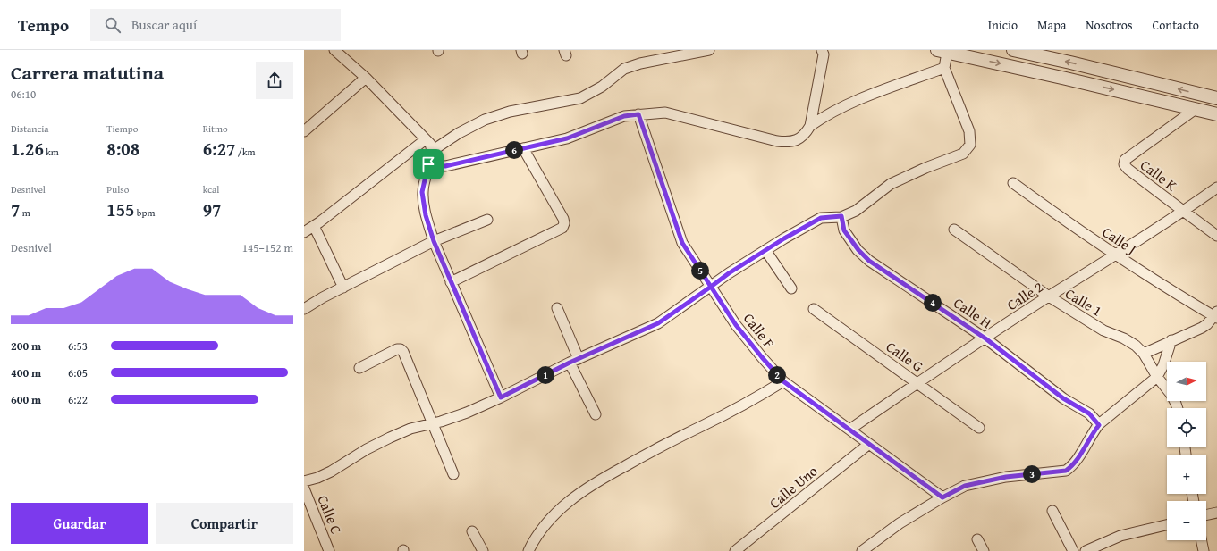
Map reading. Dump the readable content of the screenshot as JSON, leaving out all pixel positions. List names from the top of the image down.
{
  "streets": {
    "street": [
      "Calle K",
      "Calle J",
      "Calle 2",
      "Calle 1",
      "Calle H",
      "Calle F",
      "Calle G",
      "Calle Uno",
      "Calle C"
    ]
  },
  "crossings": [
    ["Calle K", "Calle 2"],
    ["Calle J", "Calle 2"],
    ["Calle 2", "Calle 1"],
    ["Calle 2", "Calle H"],
    ["Calle 2", "Calle F"],
    ["Calle 2", "Calle G"],
    ["Calle F", "Calle Uno"]
  ],
  "north": "right",
  "page": {
    "header": "Tempo",
    "search": "Buscar aquí",
    "nav": [
      "Inicio",
      "Mapa",
      "Nosotros",
      "Contacto"
    ],
    "heading": ["Carrera matutina", "06:10"],
    "stats": [
      ["Distancia", "1.26 km"],
      ["Tiempo", "8:08"],
      ["Ritmo", "6:27 /km"],
      ["Desnivel", "7 m"],
      ["Pulso", "155 bpm"],
      ["kcal", "97"]
    ],
    "pins": [
      "6",
      "5",
      "4",
      "1",
      "2",
      "3"
    ],
    "chart": ["Desnivel", "145–152 m"],
    "list": [
      {
        "name": "200 m",
        "note": "6:53"
      },
      {
        "name": "400 m",
        "note": "6:05"
      },
      {
        "name": "600 m",
        "note": "6:22"
      }
    ],
    "map_buttons": ["+", "−"],
    "buttons": ["Guardar", "Compartir"]
  }
}
